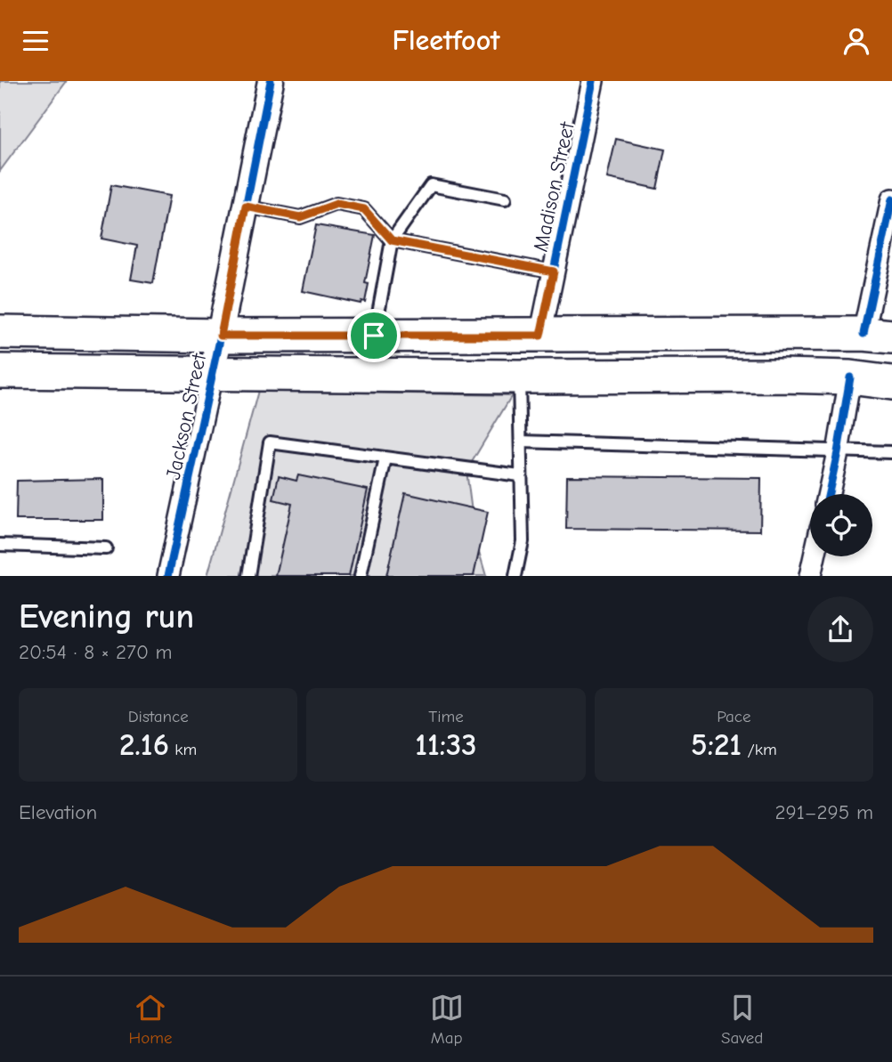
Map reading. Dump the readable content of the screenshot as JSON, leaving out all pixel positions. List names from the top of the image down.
{
  "streets": {
    "street": ["Madison Street", "Jackson Street"]
  },
  "page": {
    "header": "Fleetfoot",
    "heading": ["Evening run", "20:54 · 8 × 270 m"],
    "stats": [
      ["Distance", "2.16 km"],
      ["Time", "11:33"],
      ["Pace", "5:21 /km"]
    ],
    "chart": ["Elevation", "291–295 m"],
    "tabs": ["Home", "Map", "Saved"]
  }
}
